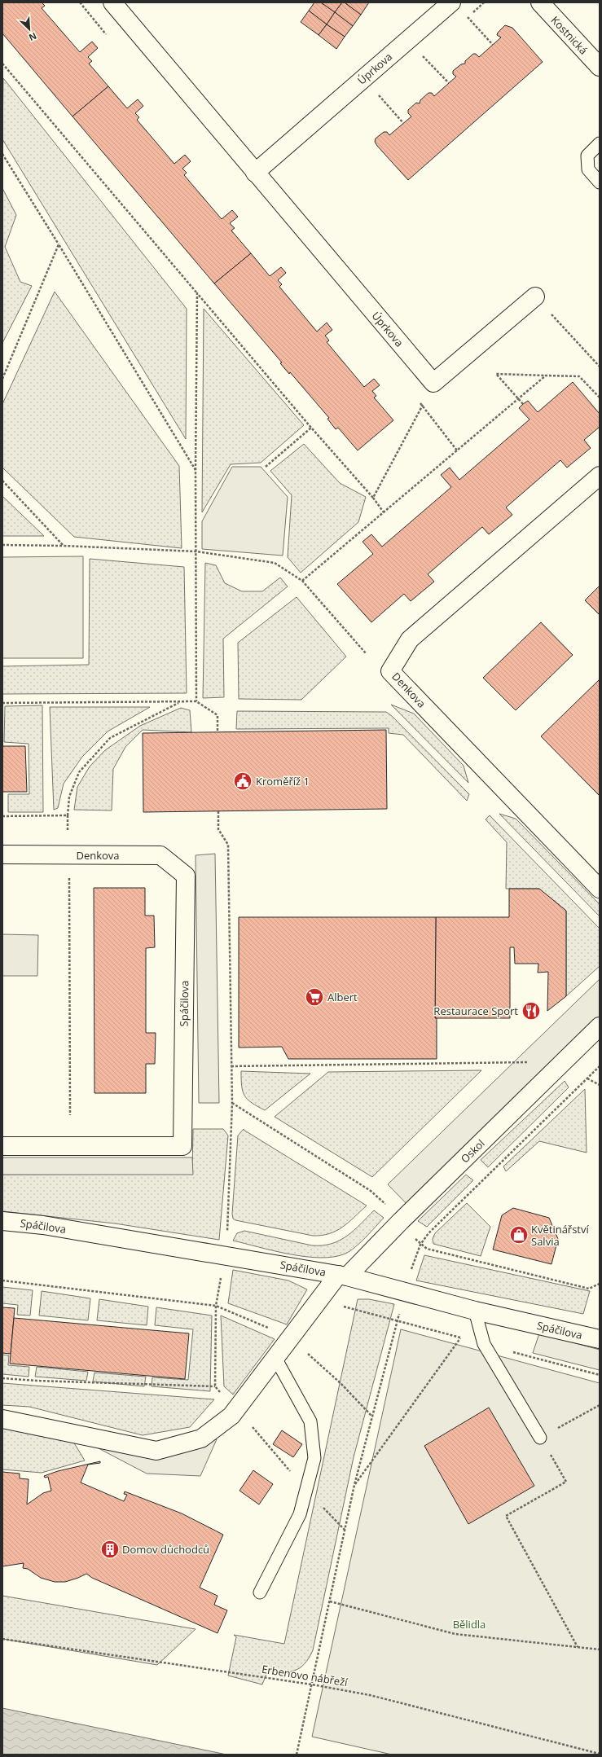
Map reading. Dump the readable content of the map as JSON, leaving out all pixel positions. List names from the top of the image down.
{
  "streets": {
    "street": [
      "Kostnická",
      "Úprkova",
      "Denkova",
      "Spáčilova",
      "Oskol"
    ],
    "path": ["Erbenovo nábřeží"]
  },
  "crossings": [
    ["Denkova", "Spáčilova"],
    ["Spáčilova", "Oskol"]
  ],
  "parks": ["Bělidla"],
  "places": {
    "public building": ["Kroměříž 1"],
    "supermarket": ["Albert"],
    "restaurant": ["Restaurace Sport"],
    "shop": ["Květinářství Salvia"],
    "building": ["Domov důchodců"]
  },
  "north": "bottom right"
}
